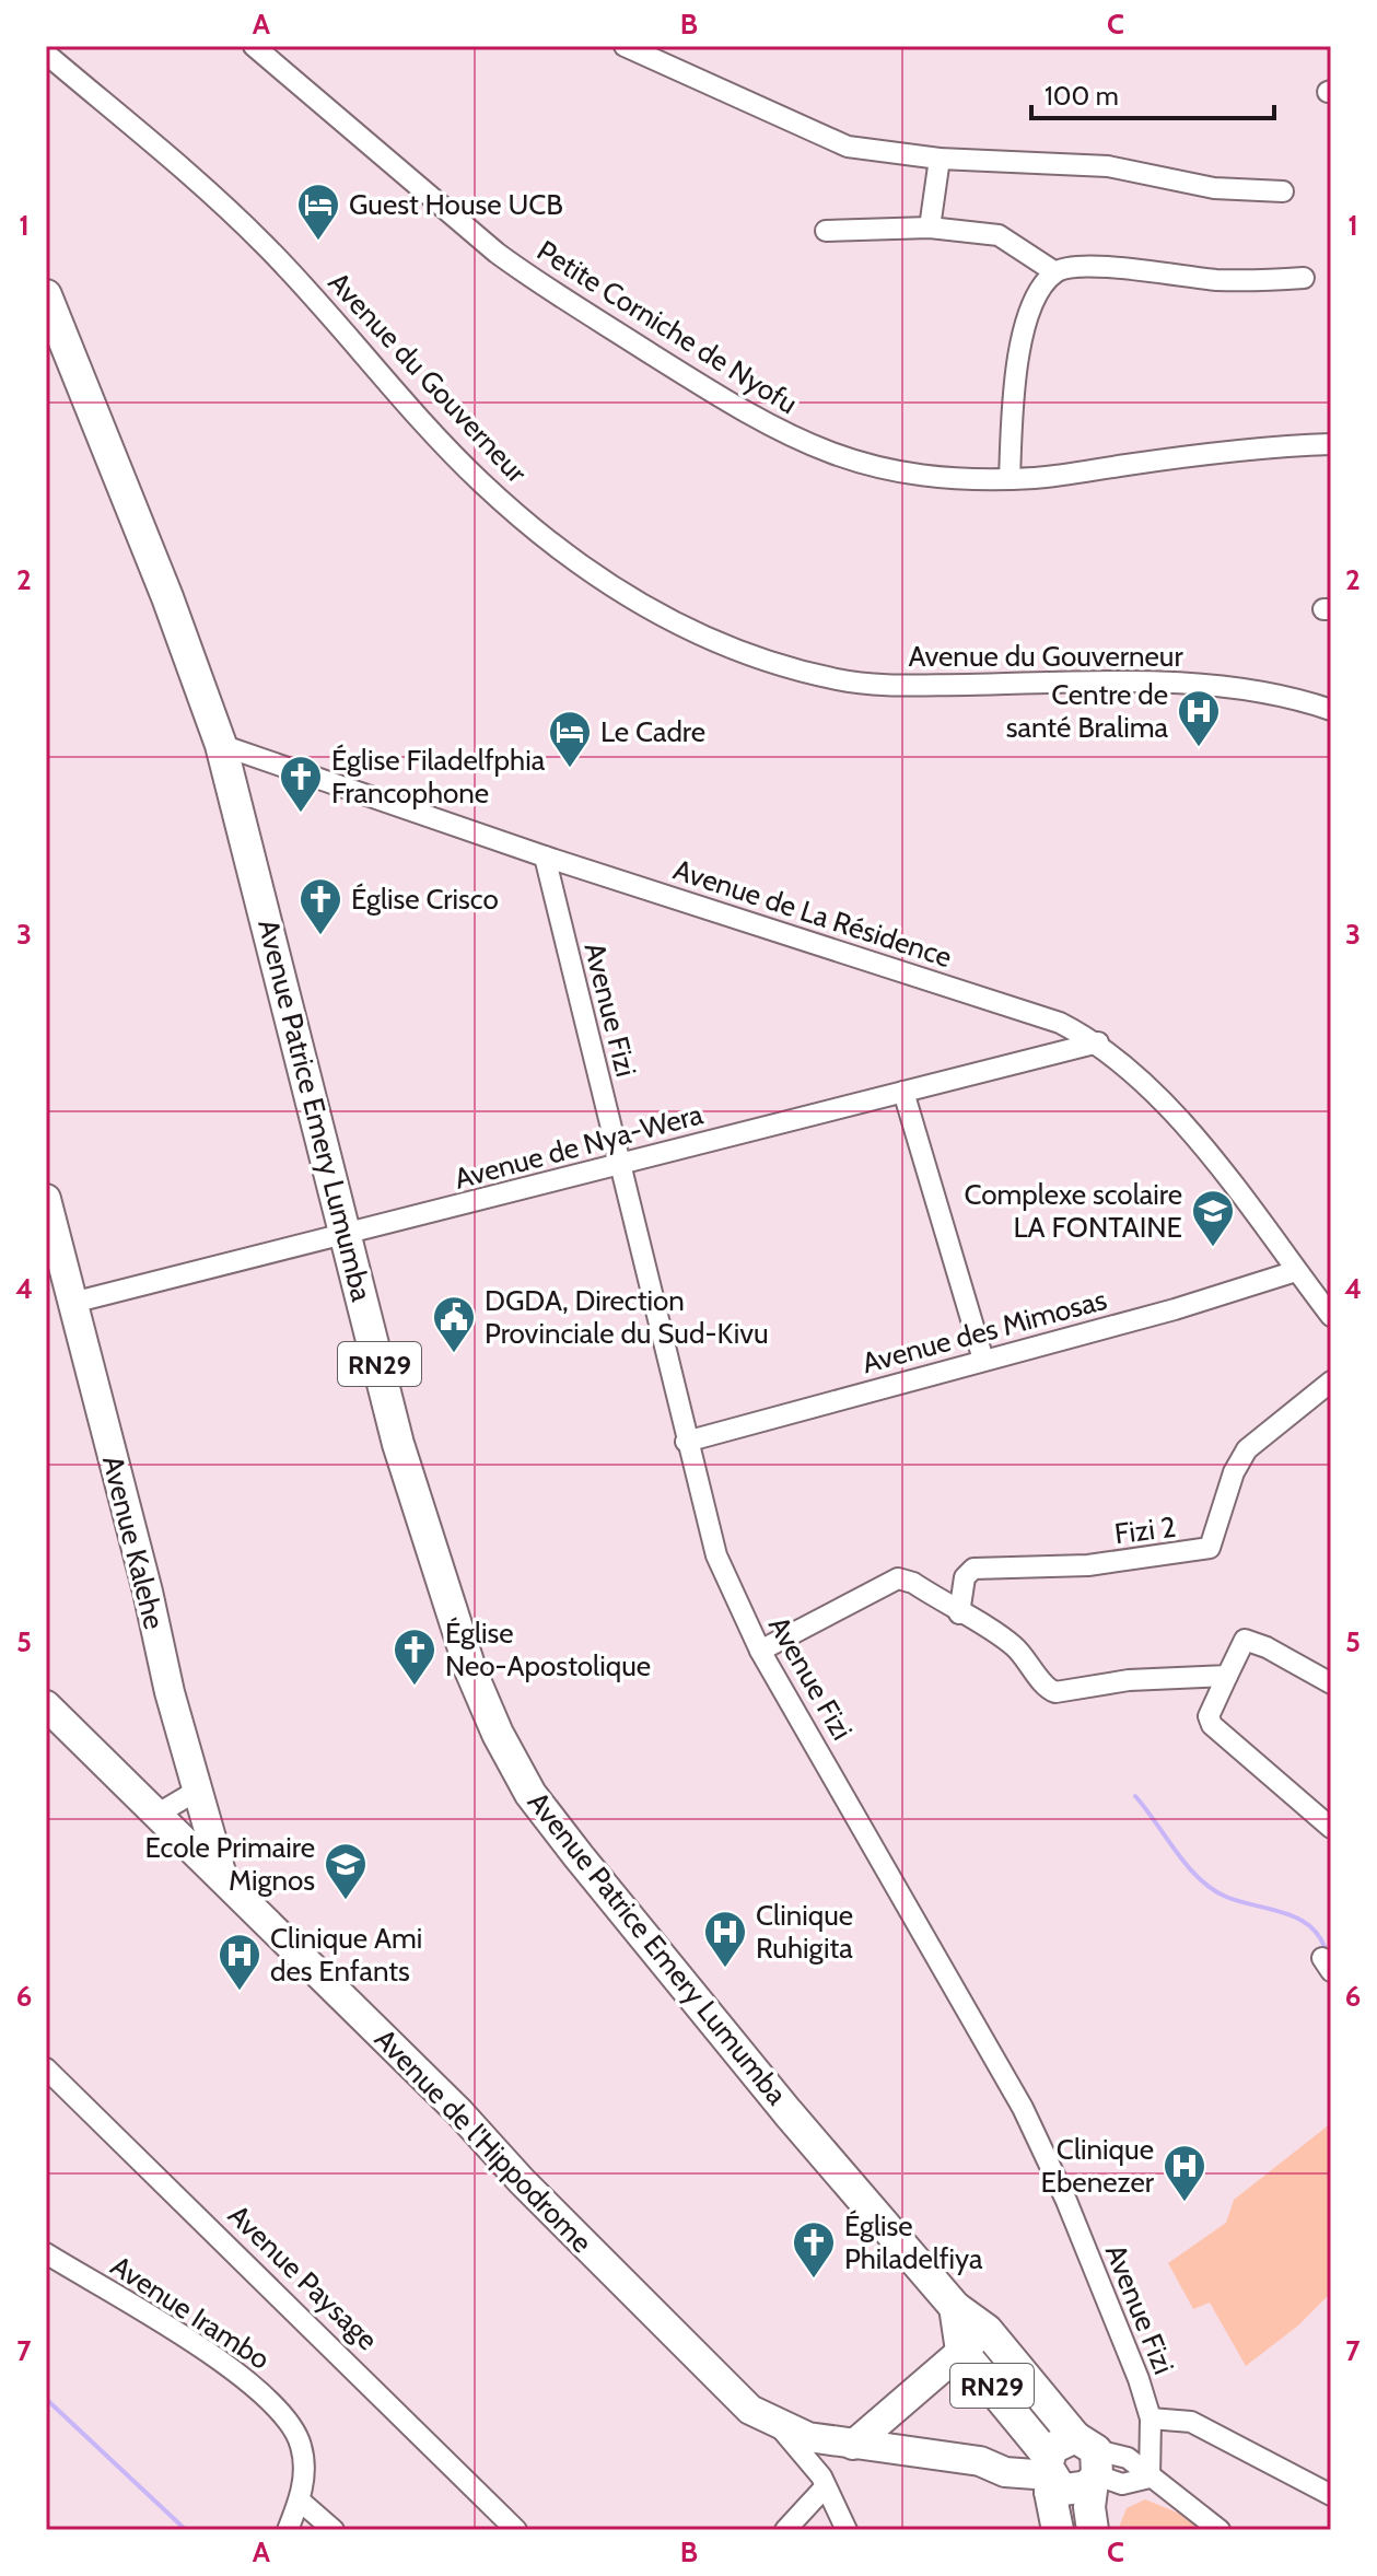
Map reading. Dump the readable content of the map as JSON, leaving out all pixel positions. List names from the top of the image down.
{
  "streets": {
    "main road": ["Avenue Patrice Emery Lumumba", "RN29"],
    "street": [
      "Petite Corniche de Nyofu",
      "Avenue du Gouverneur",
      "Avenue de La Résidence",
      "Avenue Fizi",
      "Avenue de Nya-Wera",
      "Avenue des Mimosas",
      "Fizi 2",
      "Avenue Kalehe",
      "Avenue de l'Hippodrome",
      "Avenue Paysage",
      "Avenue Irambo"
    ]
  },
  "crossings": [
    ["Avenue de La Résidence", "Avenue Fizi"],
    ["Avenue de La Résidence", "Avenue Patrice Emery Lumumba"],
    ["Avenue de La Résidence", "Avenue de Nya-Wera"],
    ["Avenue de La Résidence", "Avenue des Mimosas"],
    ["Avenue Fizi", "Avenue de Nya-Wera"],
    ["Avenue Fizi", "Avenue des Mimosas"],
    ["Avenue Patrice Emery Lumumba", "Avenue de Nya-Wera"],
    ["Avenue Patrice Emery Lumumba", "RN29"],
    ["Avenue de Nya-Wera", "Avenue Kalehe"],
    ["RN29", "Avenue de l'Hippodrome"],
    ["Avenue Kalehe", "Avenue de l'Hippodrome"]
  ],
  "places": {
    "hotel": ["Guest House UCB", "Le Cadre"],
    "hospital": [
      "Centre de santé Bralima",
      "Clinique Ruhigita",
      "Clinique Ami des Enfants",
      "Clinique Ebenezer"
    ],
    "church": [
      "Église Filadelfphia Francophone",
      "Église Crisco",
      "Église Neo-Apostolique",
      "Église Philadelfiya"
    ],
    "school or university": ["Complexe scolaire LA FONTAINE", "Ecole Primaire Mignos"],
    "public building": ["DGDA, Direction Provinciale du Sud-Kivu"]
  },
  "scale_bar": "100 m",
  "grid": {
    "columns": ["A", "B", "C"],
    "rows": [
      "1",
      "2",
      "3",
      "4",
      "5",
      "6",
      "7"
    ]
  }
}
